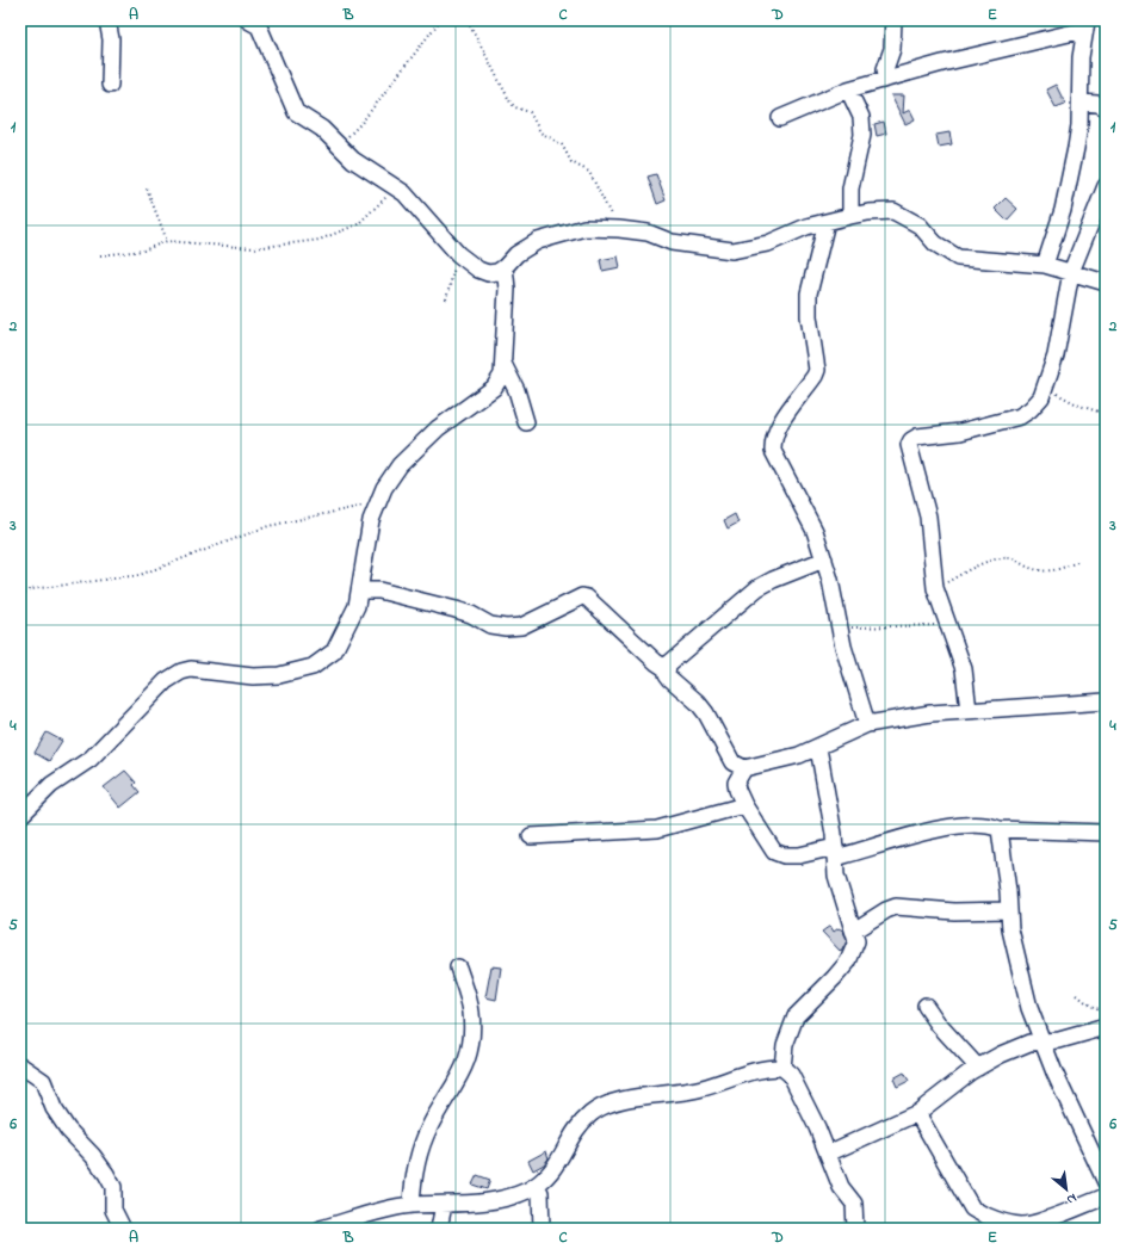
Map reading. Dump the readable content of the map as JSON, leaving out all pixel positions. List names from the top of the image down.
{
  "north": "bottom right",
  "grid": {
    "columns": [
      "A",
      "B",
      "C",
      "D",
      "E"
    ],
    "rows": [
      "1",
      "2",
      "3",
      "4",
      "5",
      "6"
    ]
  }
}
